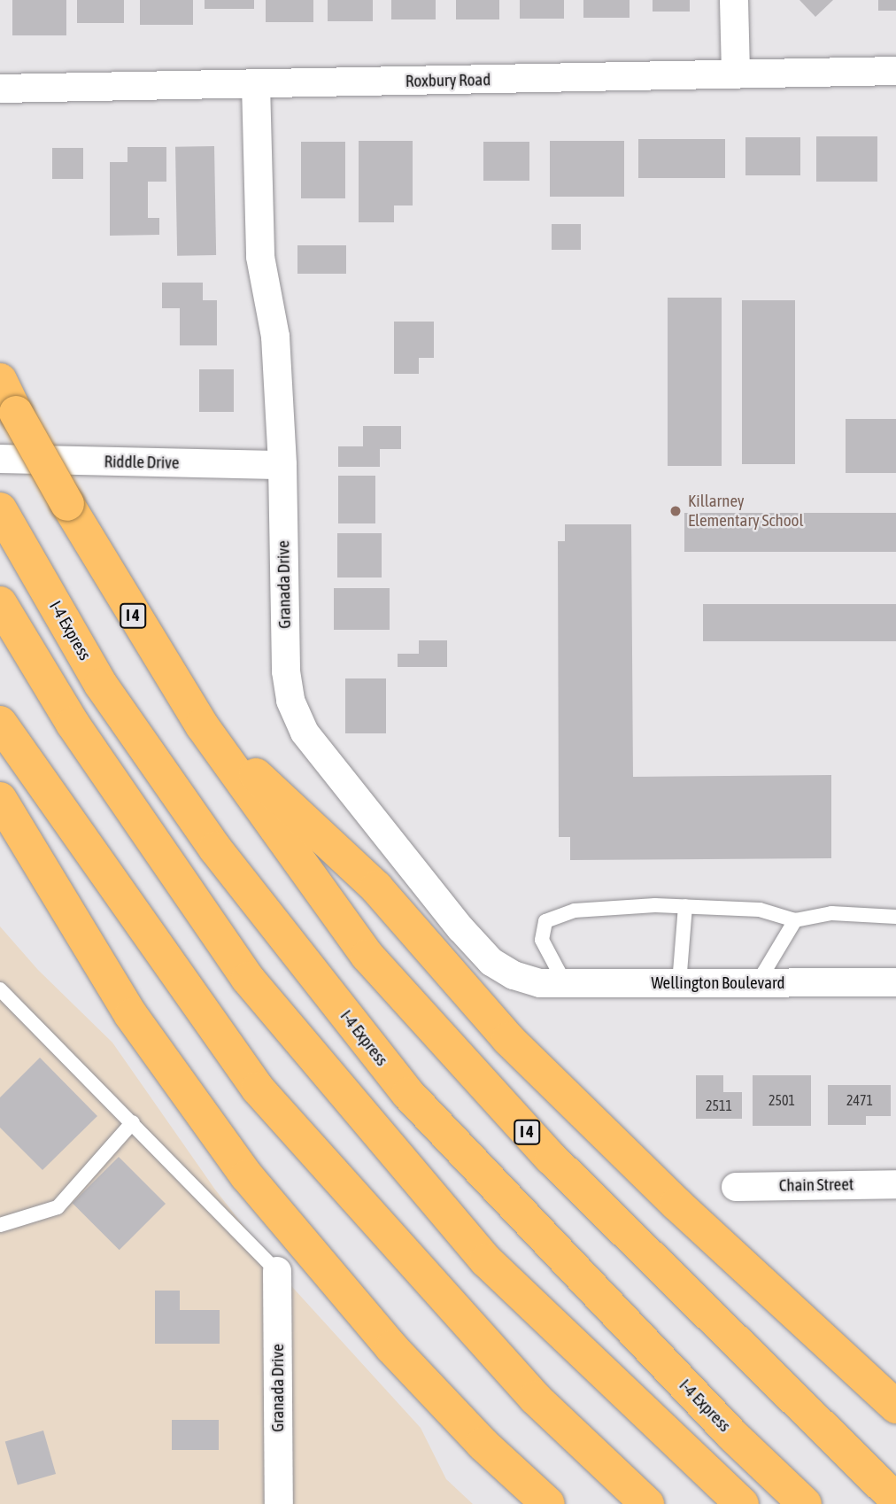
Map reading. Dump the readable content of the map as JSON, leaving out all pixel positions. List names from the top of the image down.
{
  "streets": {
    "highway": ["I 4", "I-4 Express"],
    "street": [
      "Roxbury Road",
      "Riddle Drive",
      "Granada Drive",
      "Wellington Boulevard",
      "Chain Street"
    ]
  },
  "crossings": [
    ["Roxbury Road", "Granada Drive"],
    ["Riddle Drive", "Granada Drive"],
    ["Granada Drive", "Wellington Boulevard"]
  ],
  "places": ["Killarney Elementary School"],
  "house_numbers": ["2501", "2471", "2511"]
}
